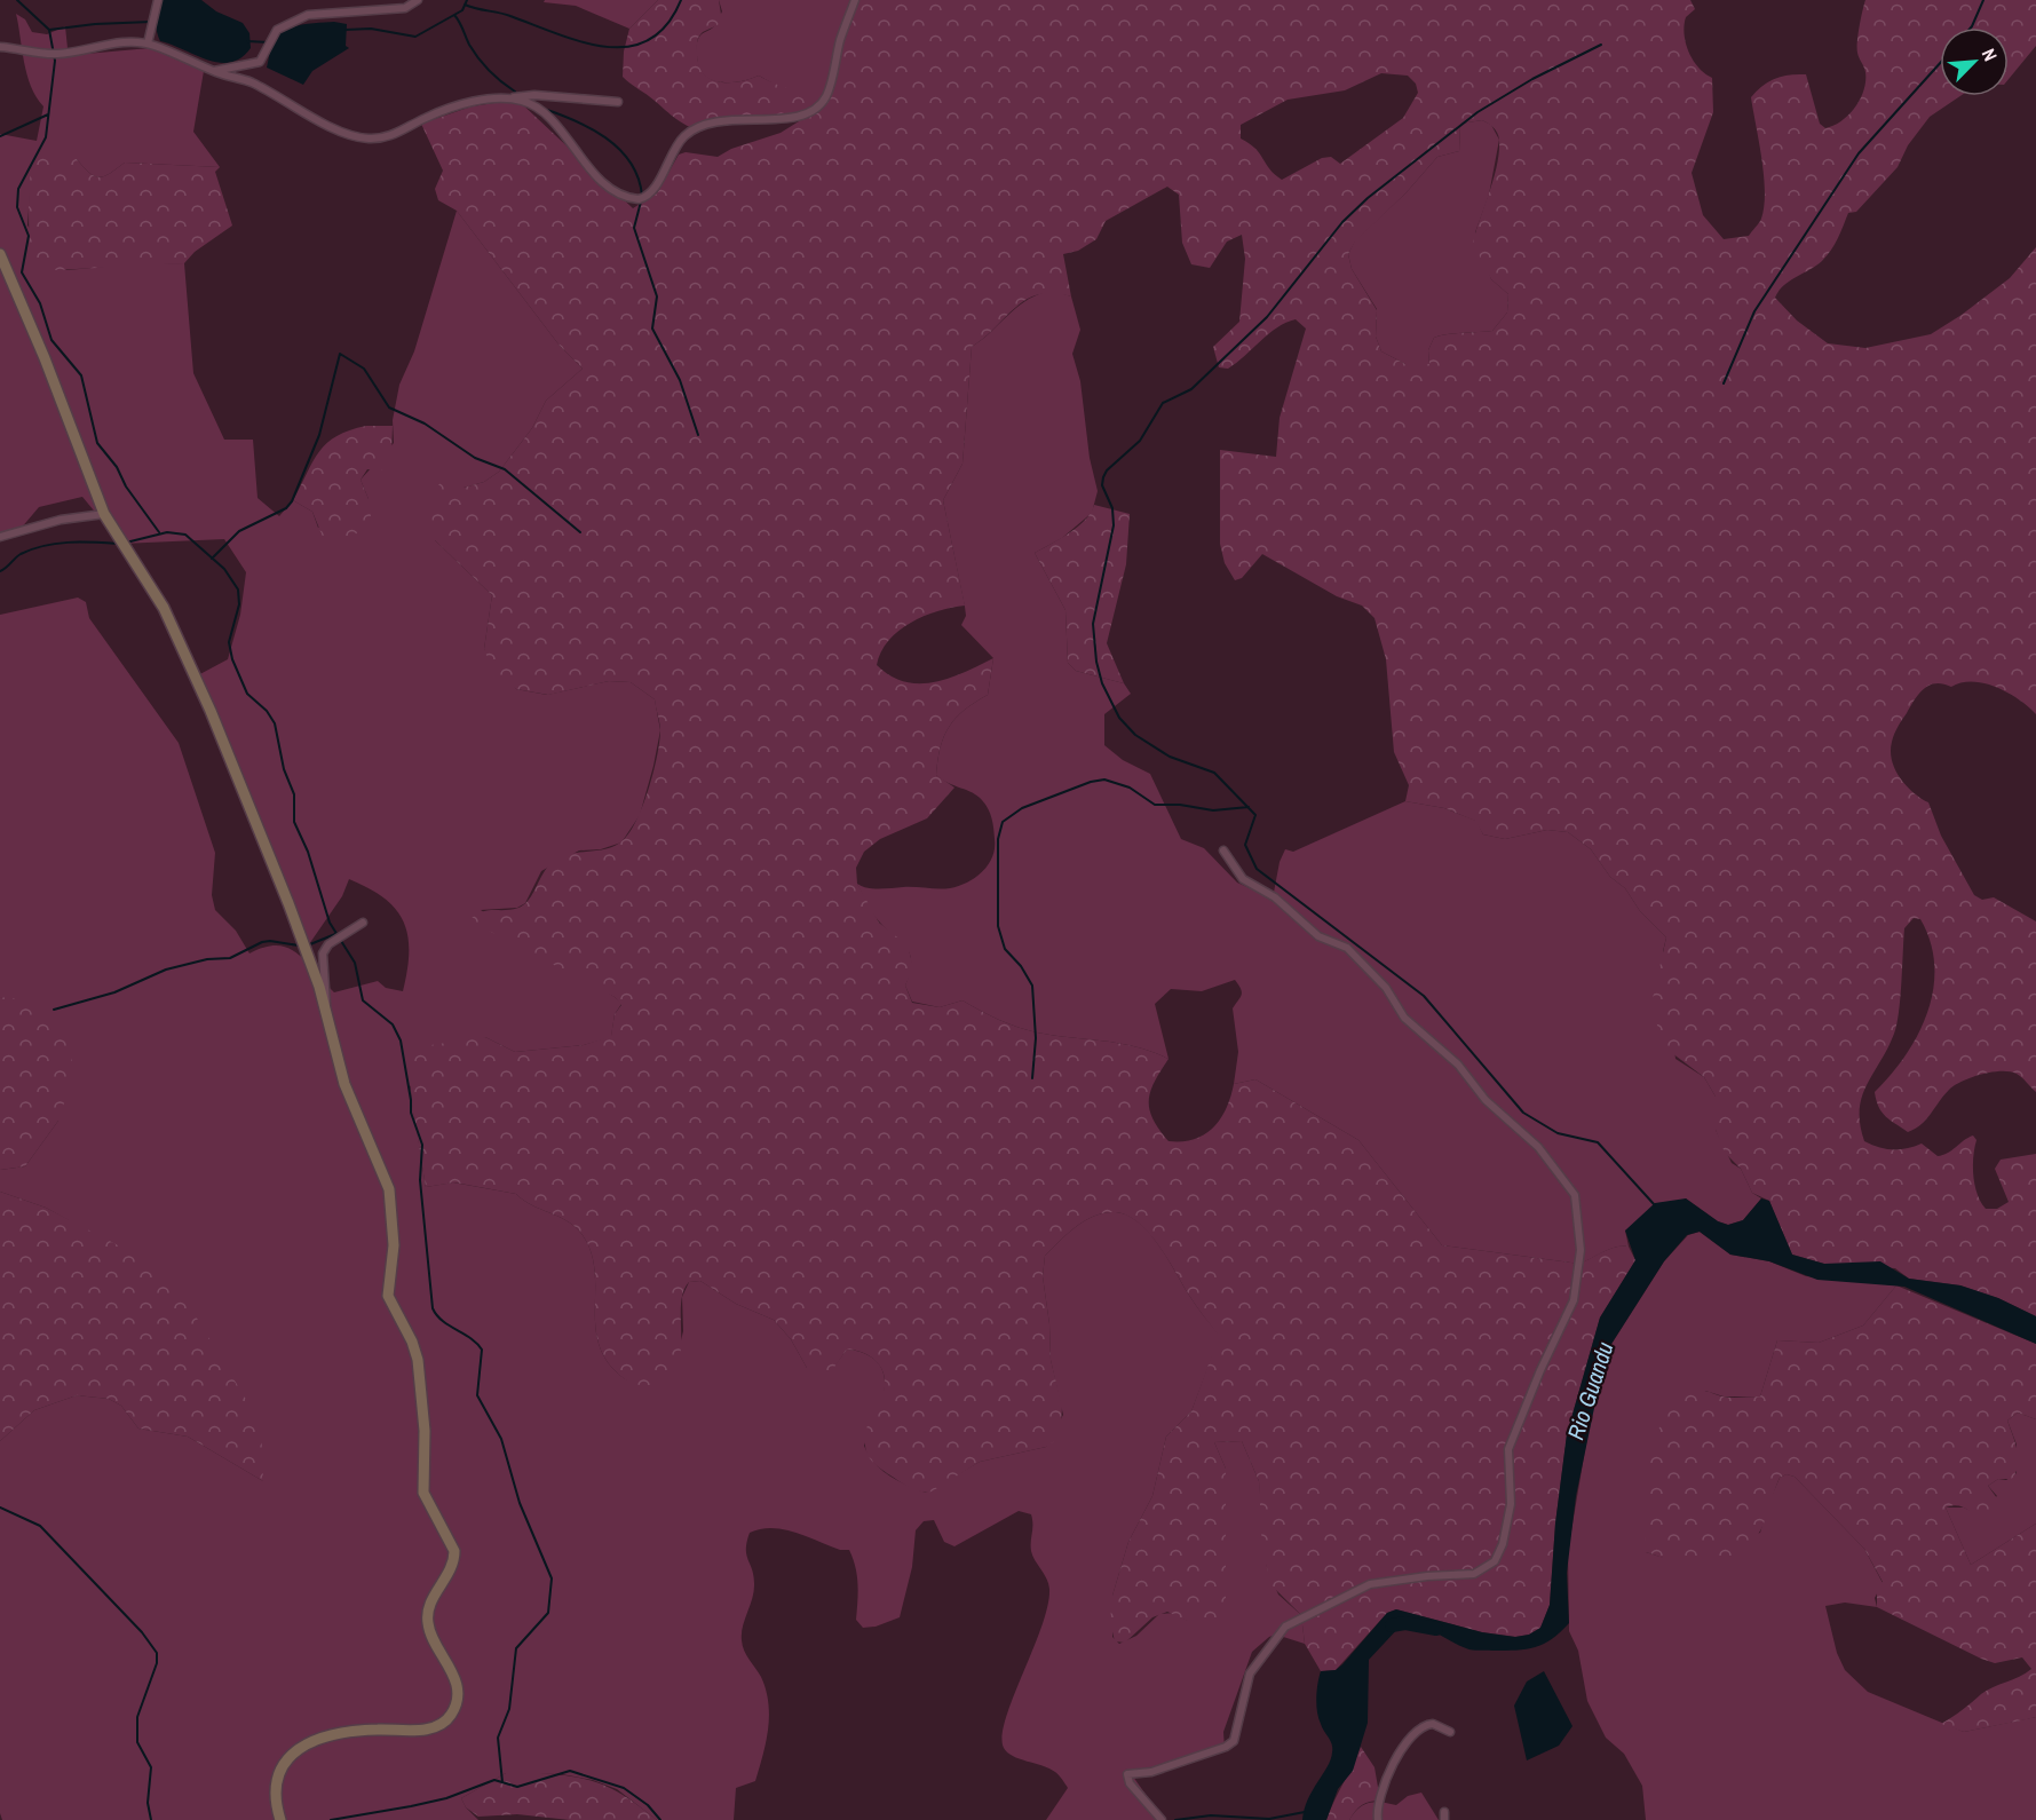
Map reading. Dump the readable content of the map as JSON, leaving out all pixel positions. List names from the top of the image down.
{
  "water": ["Rio Guandu"],
  "north": "top right"
}
